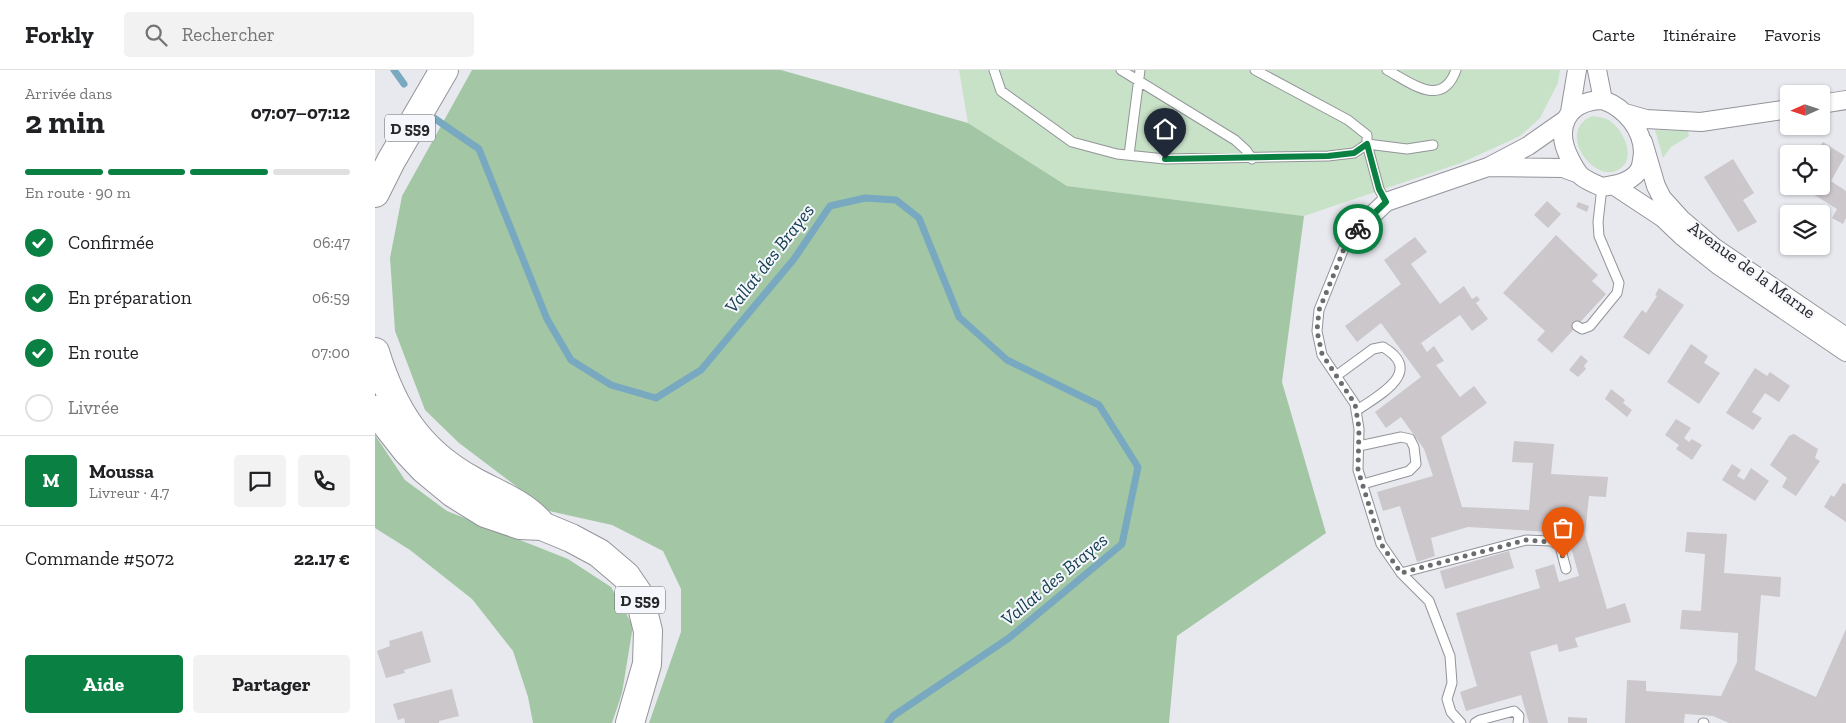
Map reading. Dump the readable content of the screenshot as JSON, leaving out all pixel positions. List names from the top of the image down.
{
  "streets": {
    "main road": ["D 559"],
    "street": ["Avenue de la Marne"]
  },
  "water": ["Vallat des Brayes"],
  "north": "left",
  "page": {
    "header": "Forkly",
    "search": "Rechercher",
    "nav": ["Carte", "Itinéraire", "Favoris"],
    "heading": ["2 min", "Arrivée dans", "07:07–07:12"],
    "panel": [
      "Moussa",
      "Livreur · 4.7",
      "Commande #5072",
      "22.17 €"
    ],
    "bar": "En route · 90 m",
    "list": [
      ["Confirmée", "06:47"],
      ["En préparation", "06:59"],
      ["En route", "07:00"],
      "Livrée"
    ],
    "round": "M",
    "buttons": ["Aide", "Partager"]
  }
}
